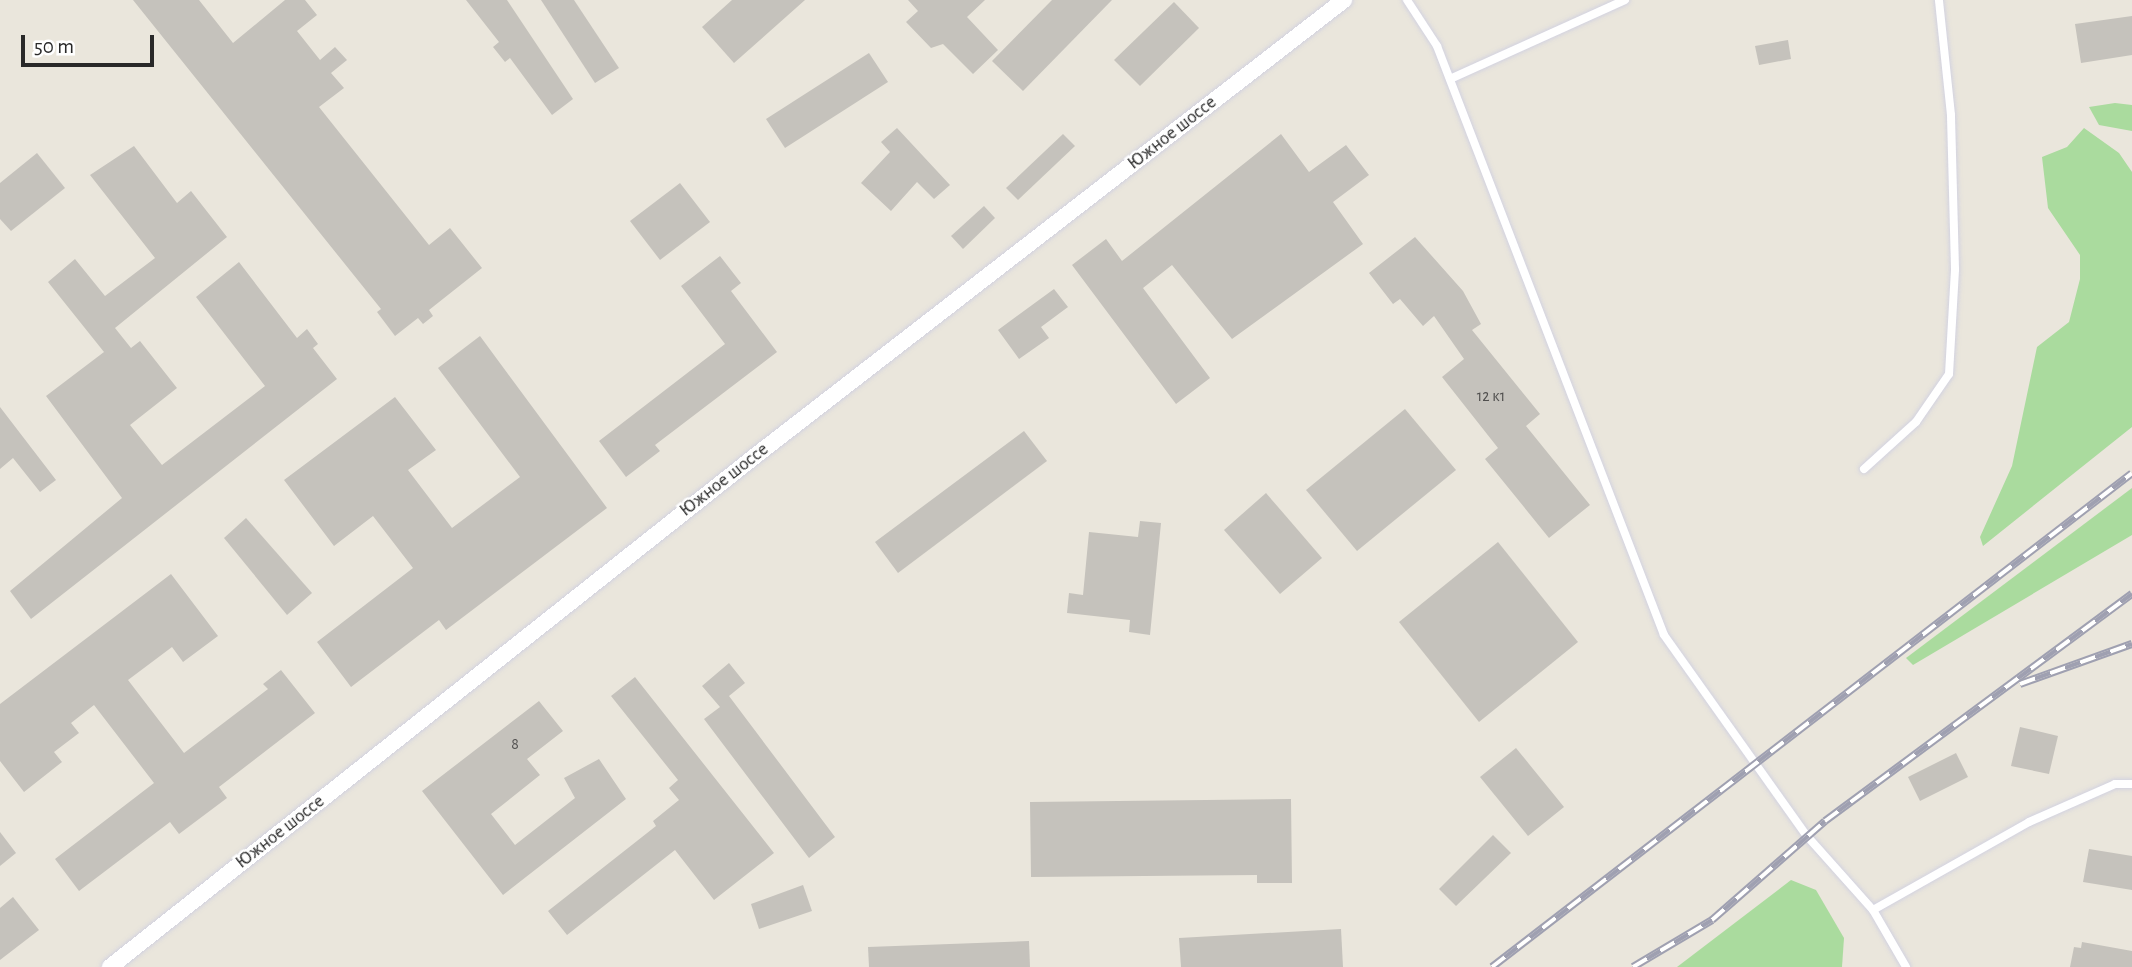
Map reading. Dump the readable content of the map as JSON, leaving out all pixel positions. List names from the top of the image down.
{
  "streets": {
    "street": ["Южное шоссе"]
  },
  "house_numbers": ["12 к1", "8"],
  "scale_bar": "50 m"
}
